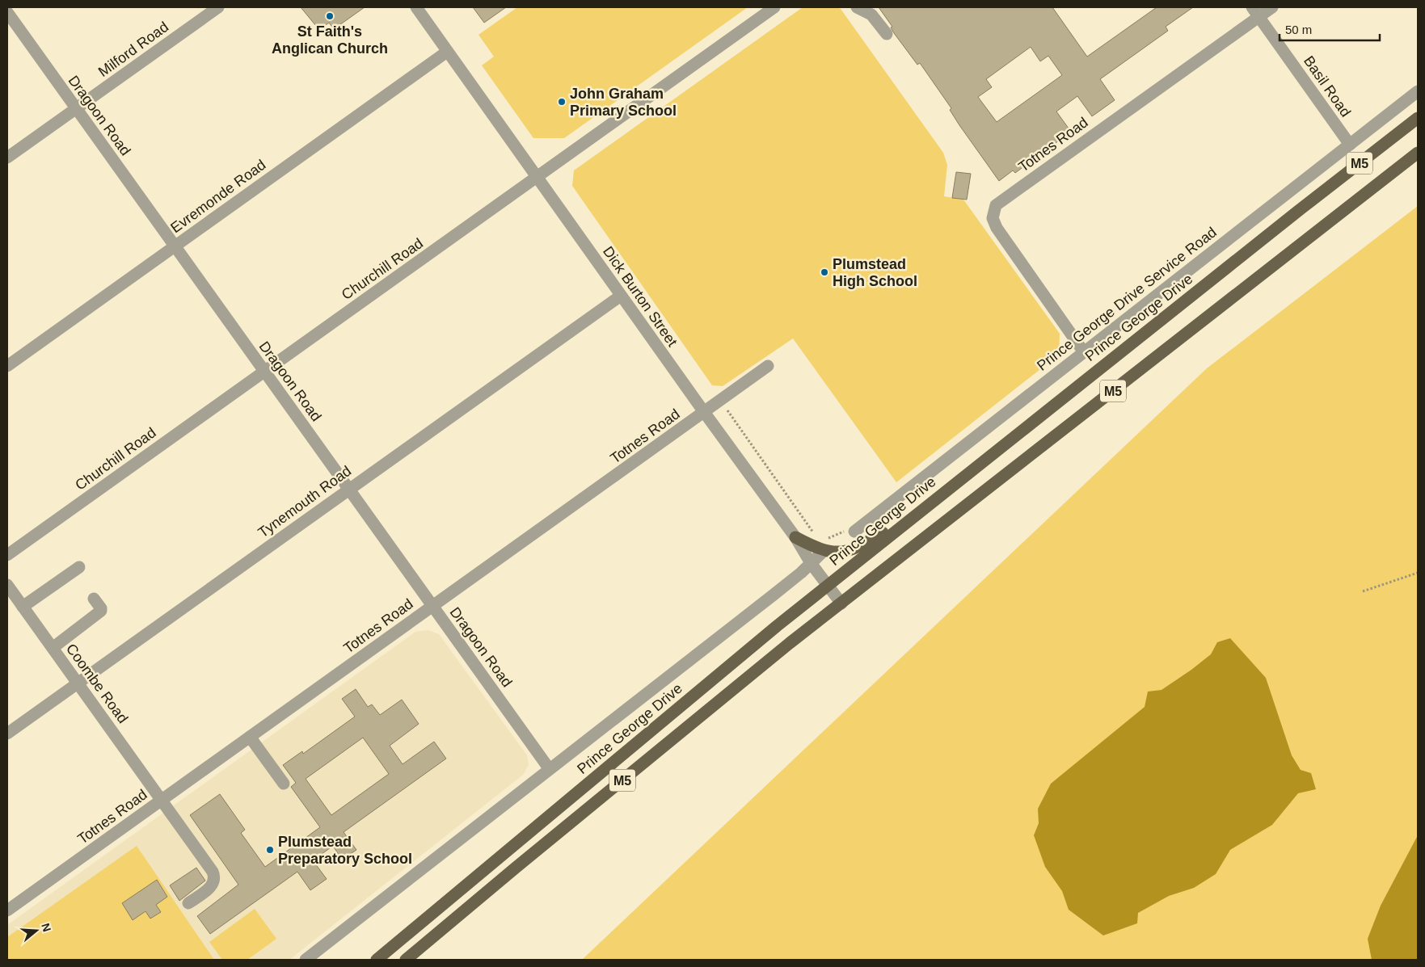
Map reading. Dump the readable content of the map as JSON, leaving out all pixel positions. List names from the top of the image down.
{
  "streets": {
    "main road": ["M5", "Prince George Drive"],
    "street": [
      "Milford Road",
      "Basil Road",
      "Dragoon Road",
      "Totnes Road",
      "Evremonde Road",
      "Churchill Road",
      "Dick Burton Street",
      "Prince George Drive Service Road",
      "Tynemouth Road",
      "Coombe Road"
    ]
  },
  "crossings": [
    ["Milford Road", "Dragoon Road"],
    ["Basil Road", "Totnes Road"],
    ["Basil Road", "Prince George Drive Service Road"],
    ["Dragoon Road", "Totnes Road"],
    ["Dragoon Road", "Evremonde Road"],
    ["Dragoon Road", "Churchill Road"],
    ["Dragoon Road", "Prince George Drive"],
    ["Dragoon Road", "Tynemouth Road"],
    ["Totnes Road", "Dick Burton Street"],
    ["Totnes Road", "Prince George Drive Service Road"],
    ["Totnes Road", "Coombe Road"],
    ["M5", "Dick Burton Street"],
    ["Evremonde Road", "Dick Burton Street"],
    ["Churchill Road", "Dick Burton Street"],
    ["Dick Burton Street", "Prince George Drive"],
    ["Dick Burton Street", "Tynemouth Road"],
    ["Tynemouth Road", "Coombe Road"]
  ],
  "places": [
    "St Faith's Anglican Church",
    "John Graham Primary School",
    "Plumstead High School",
    "Plumstead Preparatory School"
  ],
  "scale_bar": "50 m",
  "north": "right"
}
